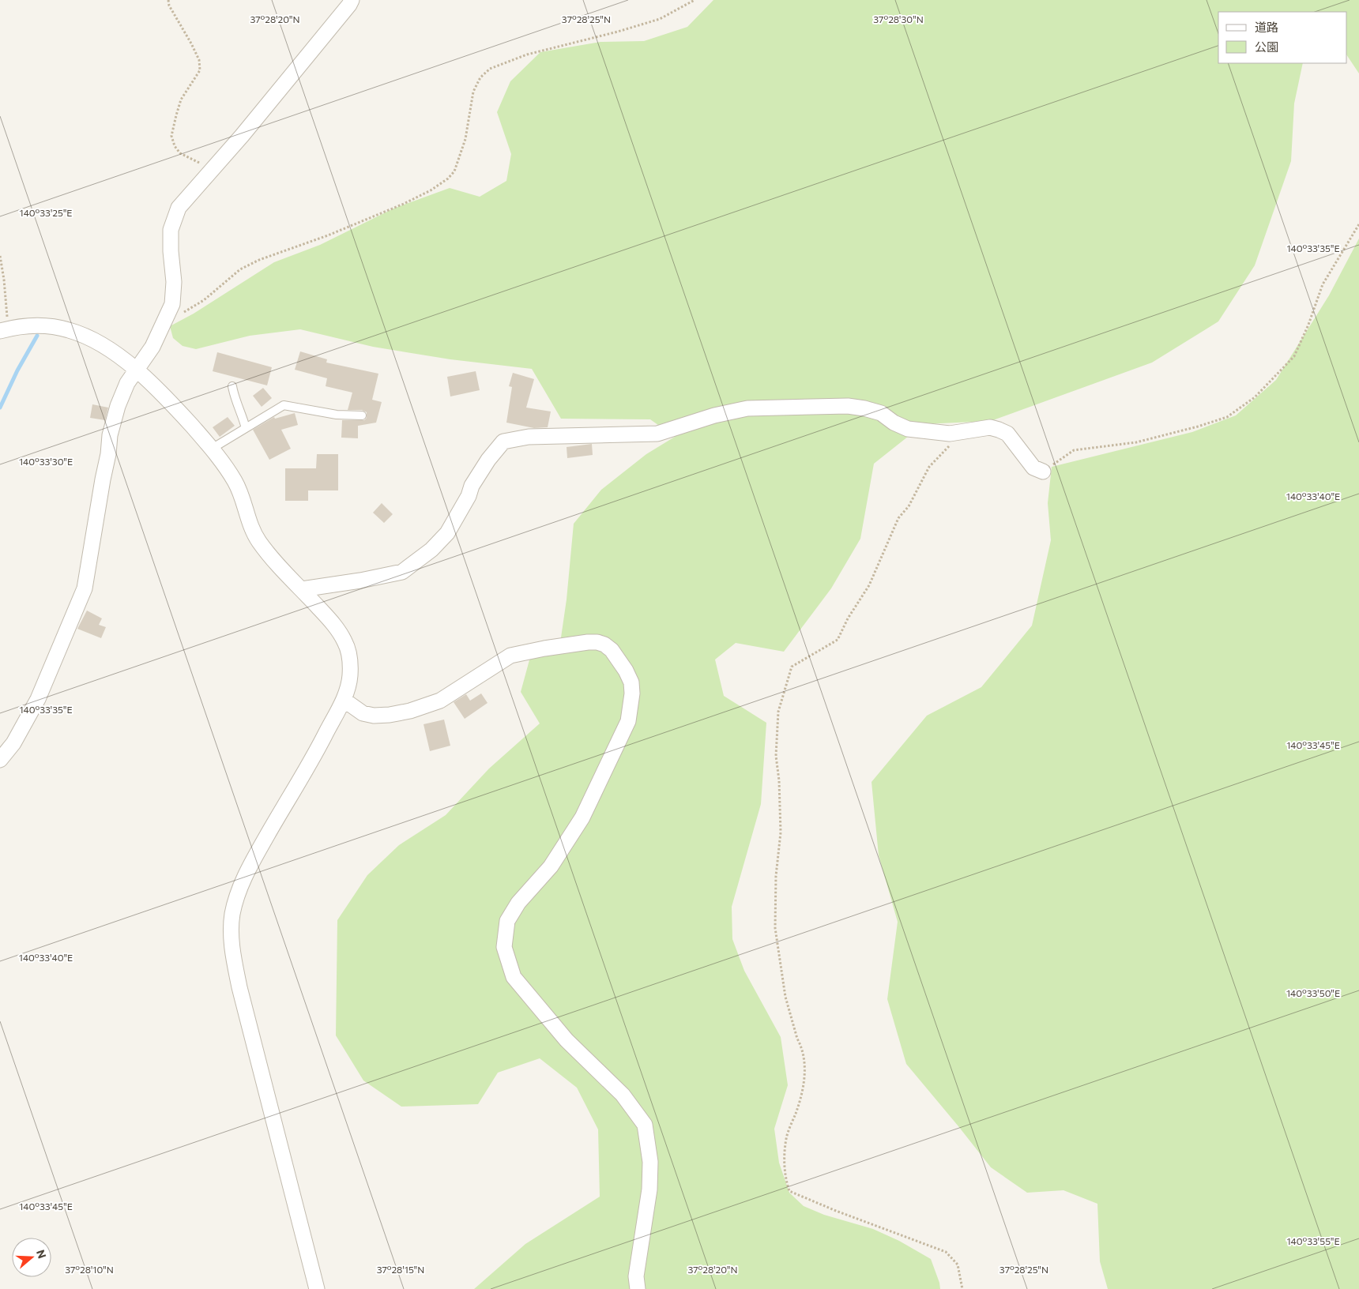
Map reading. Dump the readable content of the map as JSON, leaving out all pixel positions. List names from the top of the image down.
{
  "legend": ["道路", "公園"],
  "north": "right",
  "coordinates": [
    "37°28'20\"N",
    "37°28'25\"N",
    "37°28'30\"N",
    "140°33'25\"E",
    "140°33'35\"E",
    "140°33'30\"E",
    "140°33'40\"E",
    "140°33'45\"E",
    "140°33'50\"E",
    "140°33'55\"E",
    "37°28'10\"N",
    "37°28'15\"N"
  ]
}
